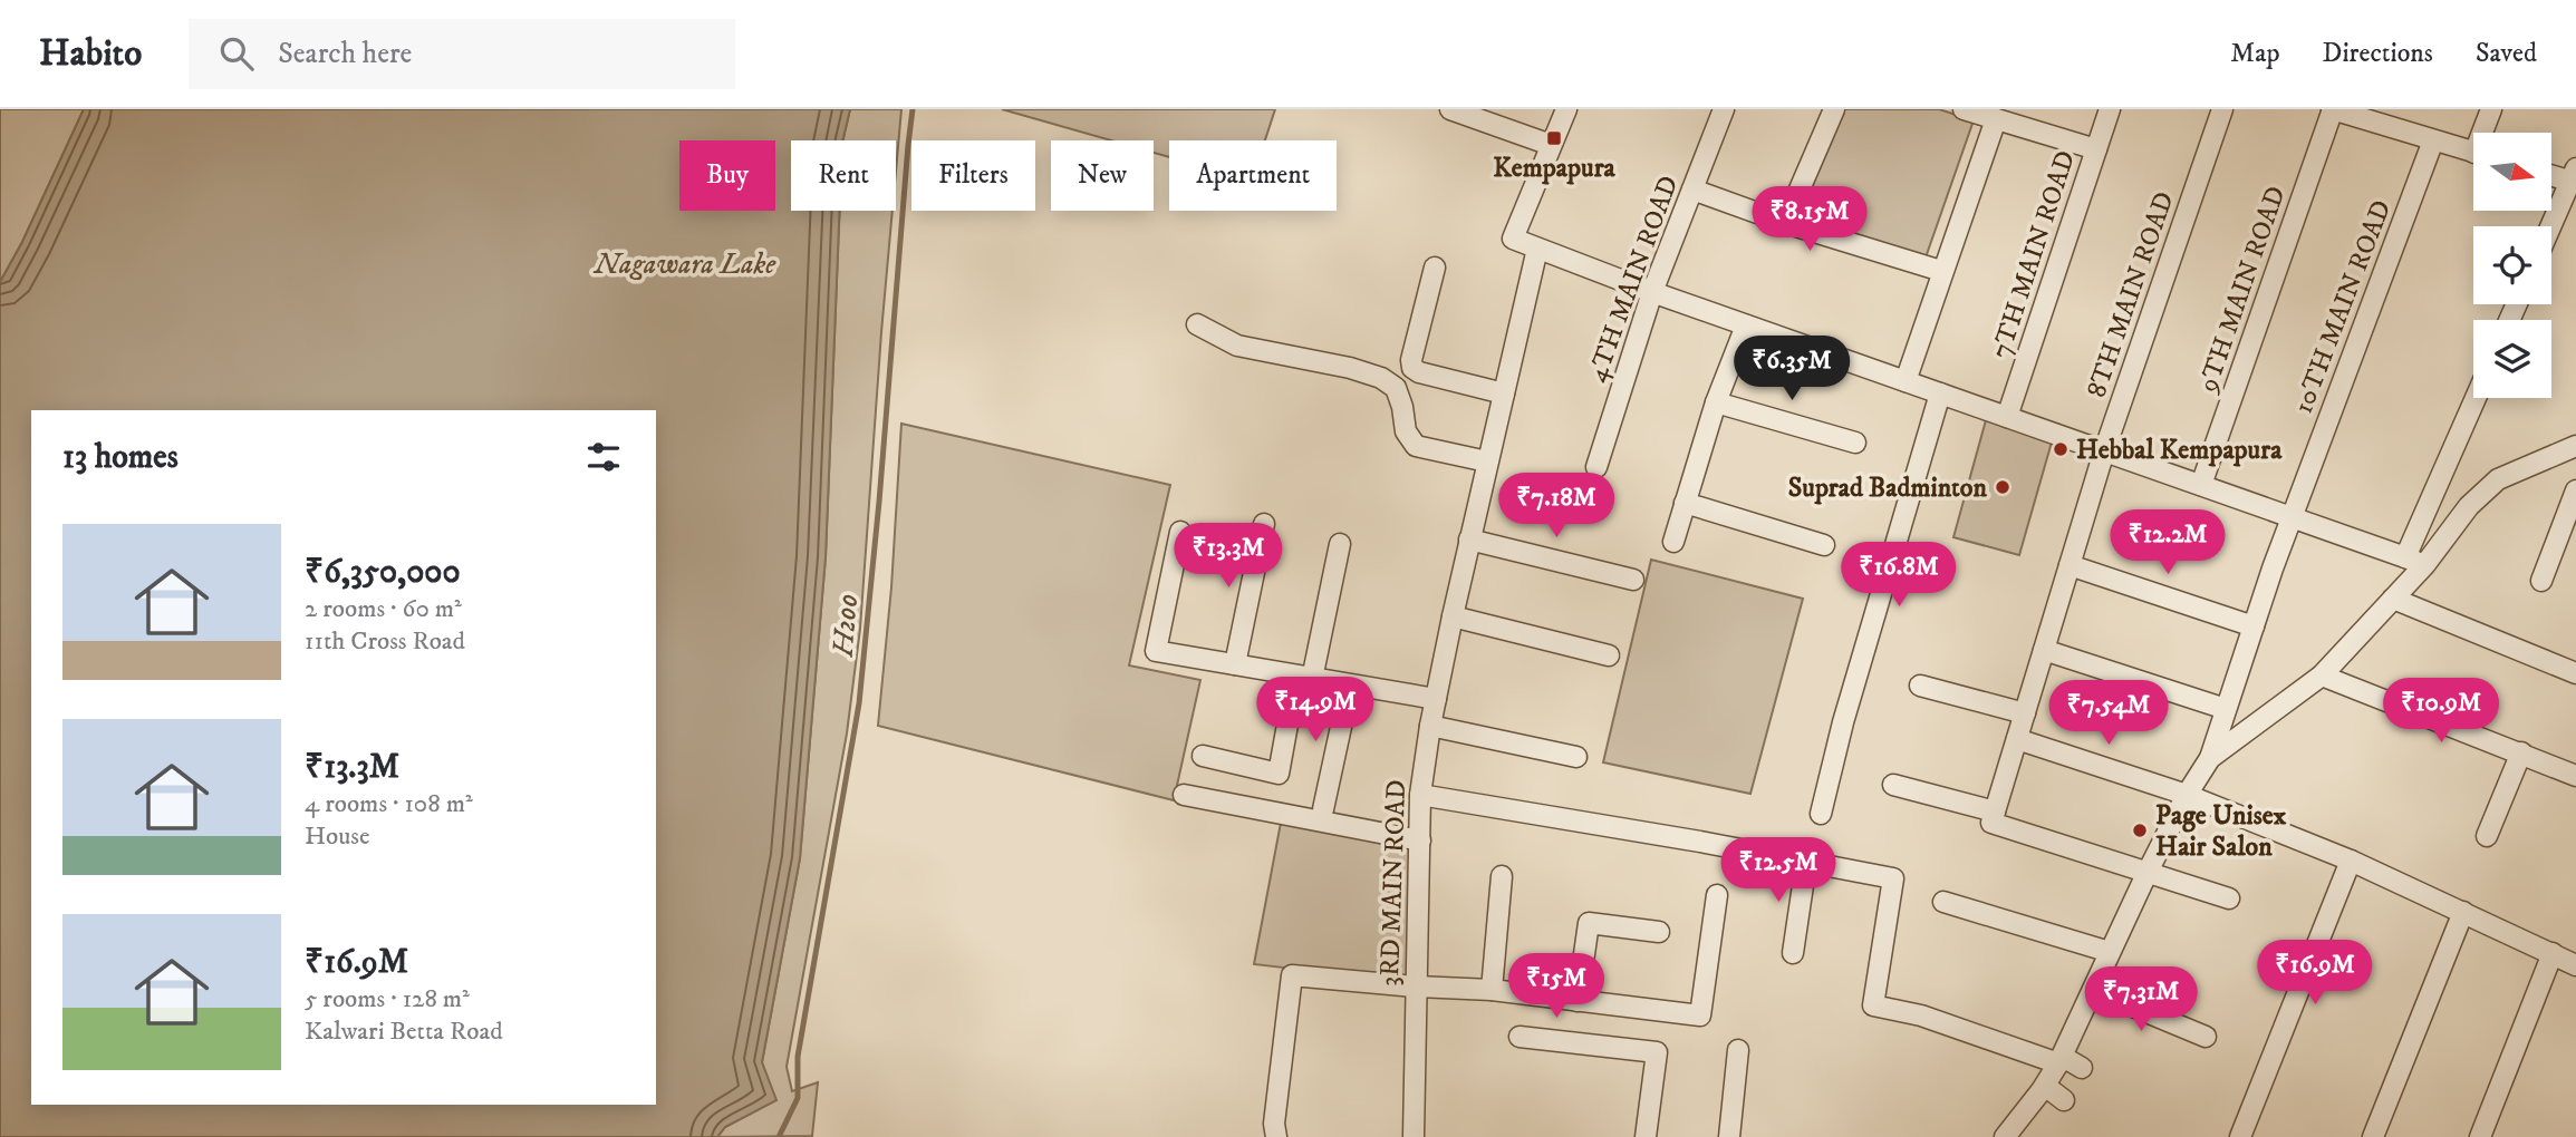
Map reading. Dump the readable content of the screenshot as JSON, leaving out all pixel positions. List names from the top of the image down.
{
  "streets": {
    "street": [
      "7TH MAIN ROAD",
      "4TH MAIN ROAD",
      "9TH MAIN ROAD",
      "8TH MAIN ROAD",
      "10TH MAIN ROAD",
      "3RD MAIN ROAD"
    ]
  },
  "water": ["Nagawara Lake", "H200"],
  "places": {
    "transit": ["Kempapura"],
    "other": ["Hebbal Kempapura", "Suprad Badminton", "Page Unisex Hair Salon"]
  },
  "north": "right",
  "page": {
    "header": "Habito",
    "search": "Search here",
    "nav": ["Map", "Directions", "Saved"],
    "chip": [
      "Buy",
      "Rent",
      "Filters",
      "New",
      "Apartment"
    ],
    "price": [
      "₹8.15M",
      "₹6.35M",
      "₹7.18M",
      "₹12.2M",
      "₹13.3M",
      "₹16.8M",
      "₹14.9M",
      "₹10.9M",
      "₹7.54M",
      "₹12.5M",
      "₹16.9M",
      "₹15M",
      "₹7.31M"
    ],
    "heading": "13 homes",
    "list": [
      {
        "name": "₹6,350,000",
        "note": "2 rooms · 60 m² · 11th Cross Road"
      },
      {
        "name": "₹13.3M",
        "note": "4 rooms · 108 m² · House"
      },
      {
        "name": "₹16.9M",
        "note": "5 rooms · 128 m² · Kalwari Betta Road"
      }
    ]
  }
}
